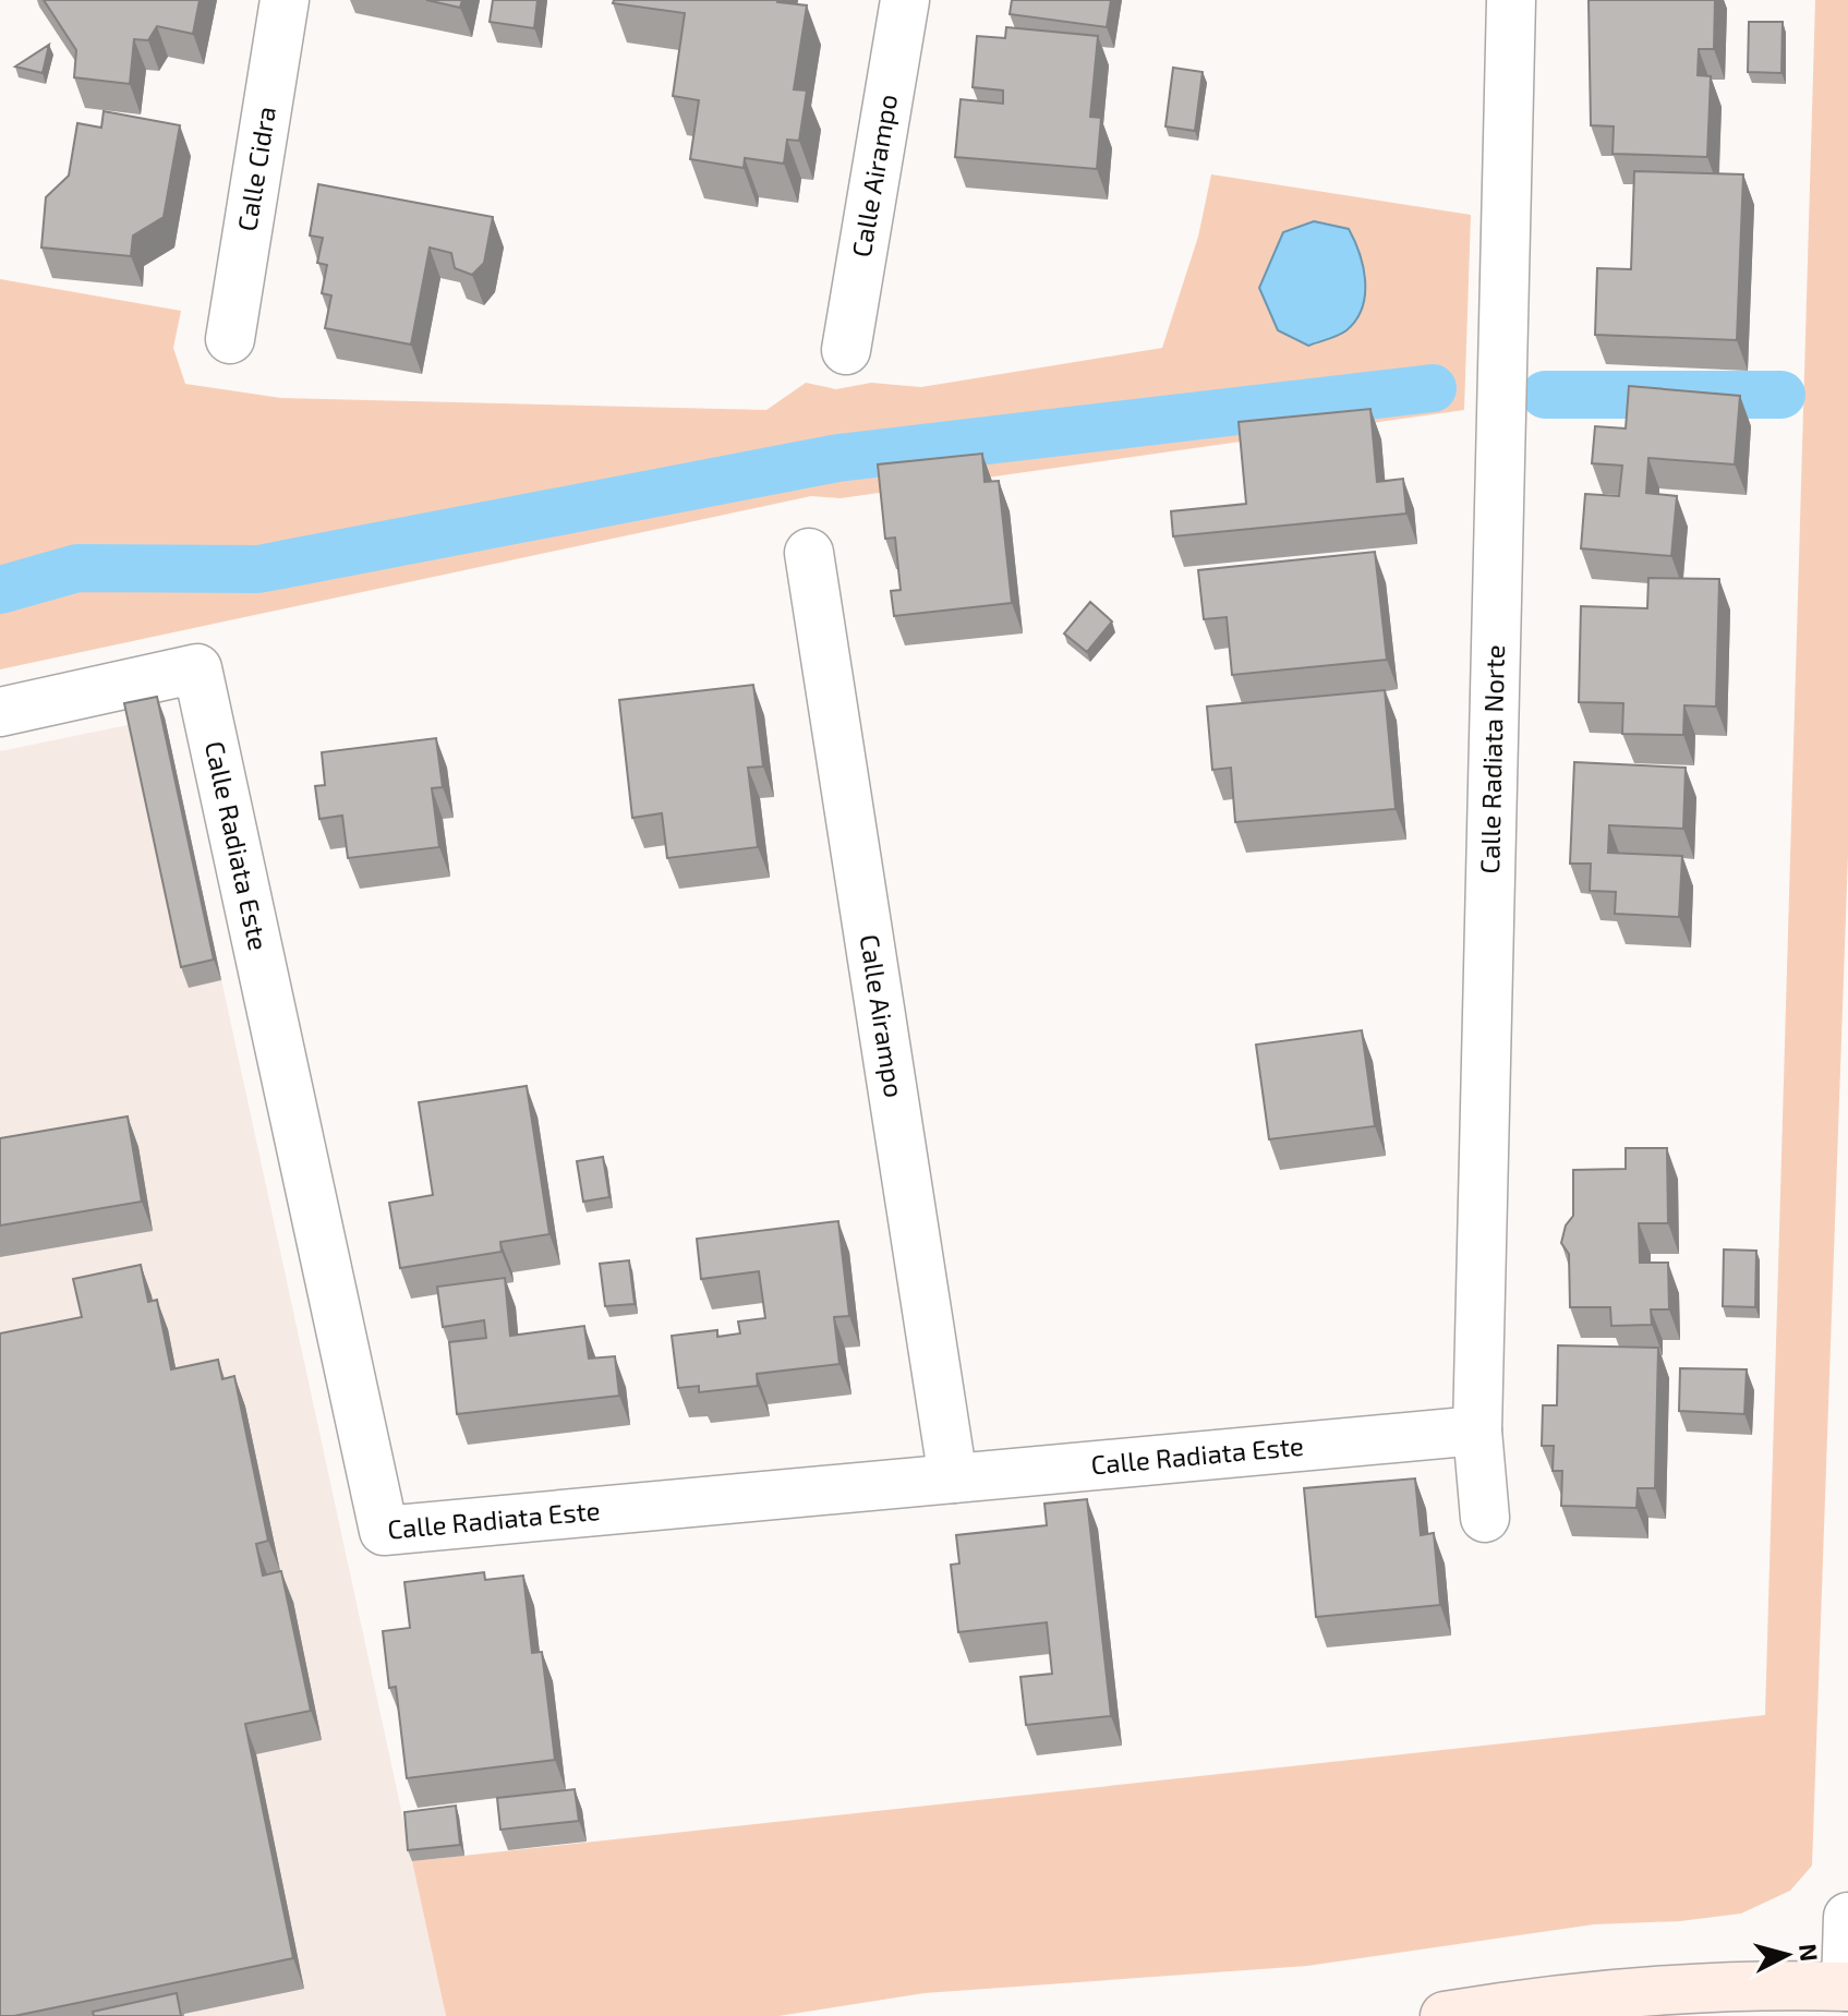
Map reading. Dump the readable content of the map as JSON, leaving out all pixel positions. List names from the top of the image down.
{
  "streets": {
    "street": [
      "Calle Cidra",
      "Calle Airampo",
      "Calle Radiata Norte",
      "Calle Radiata Este"
    ]
  },
  "crossings": [
    ["Calle Airampo", "Calle Radiata Este"],
    ["Calle Radiata Norte", "Calle Radiata Este"]
  ],
  "north": "right"
}
